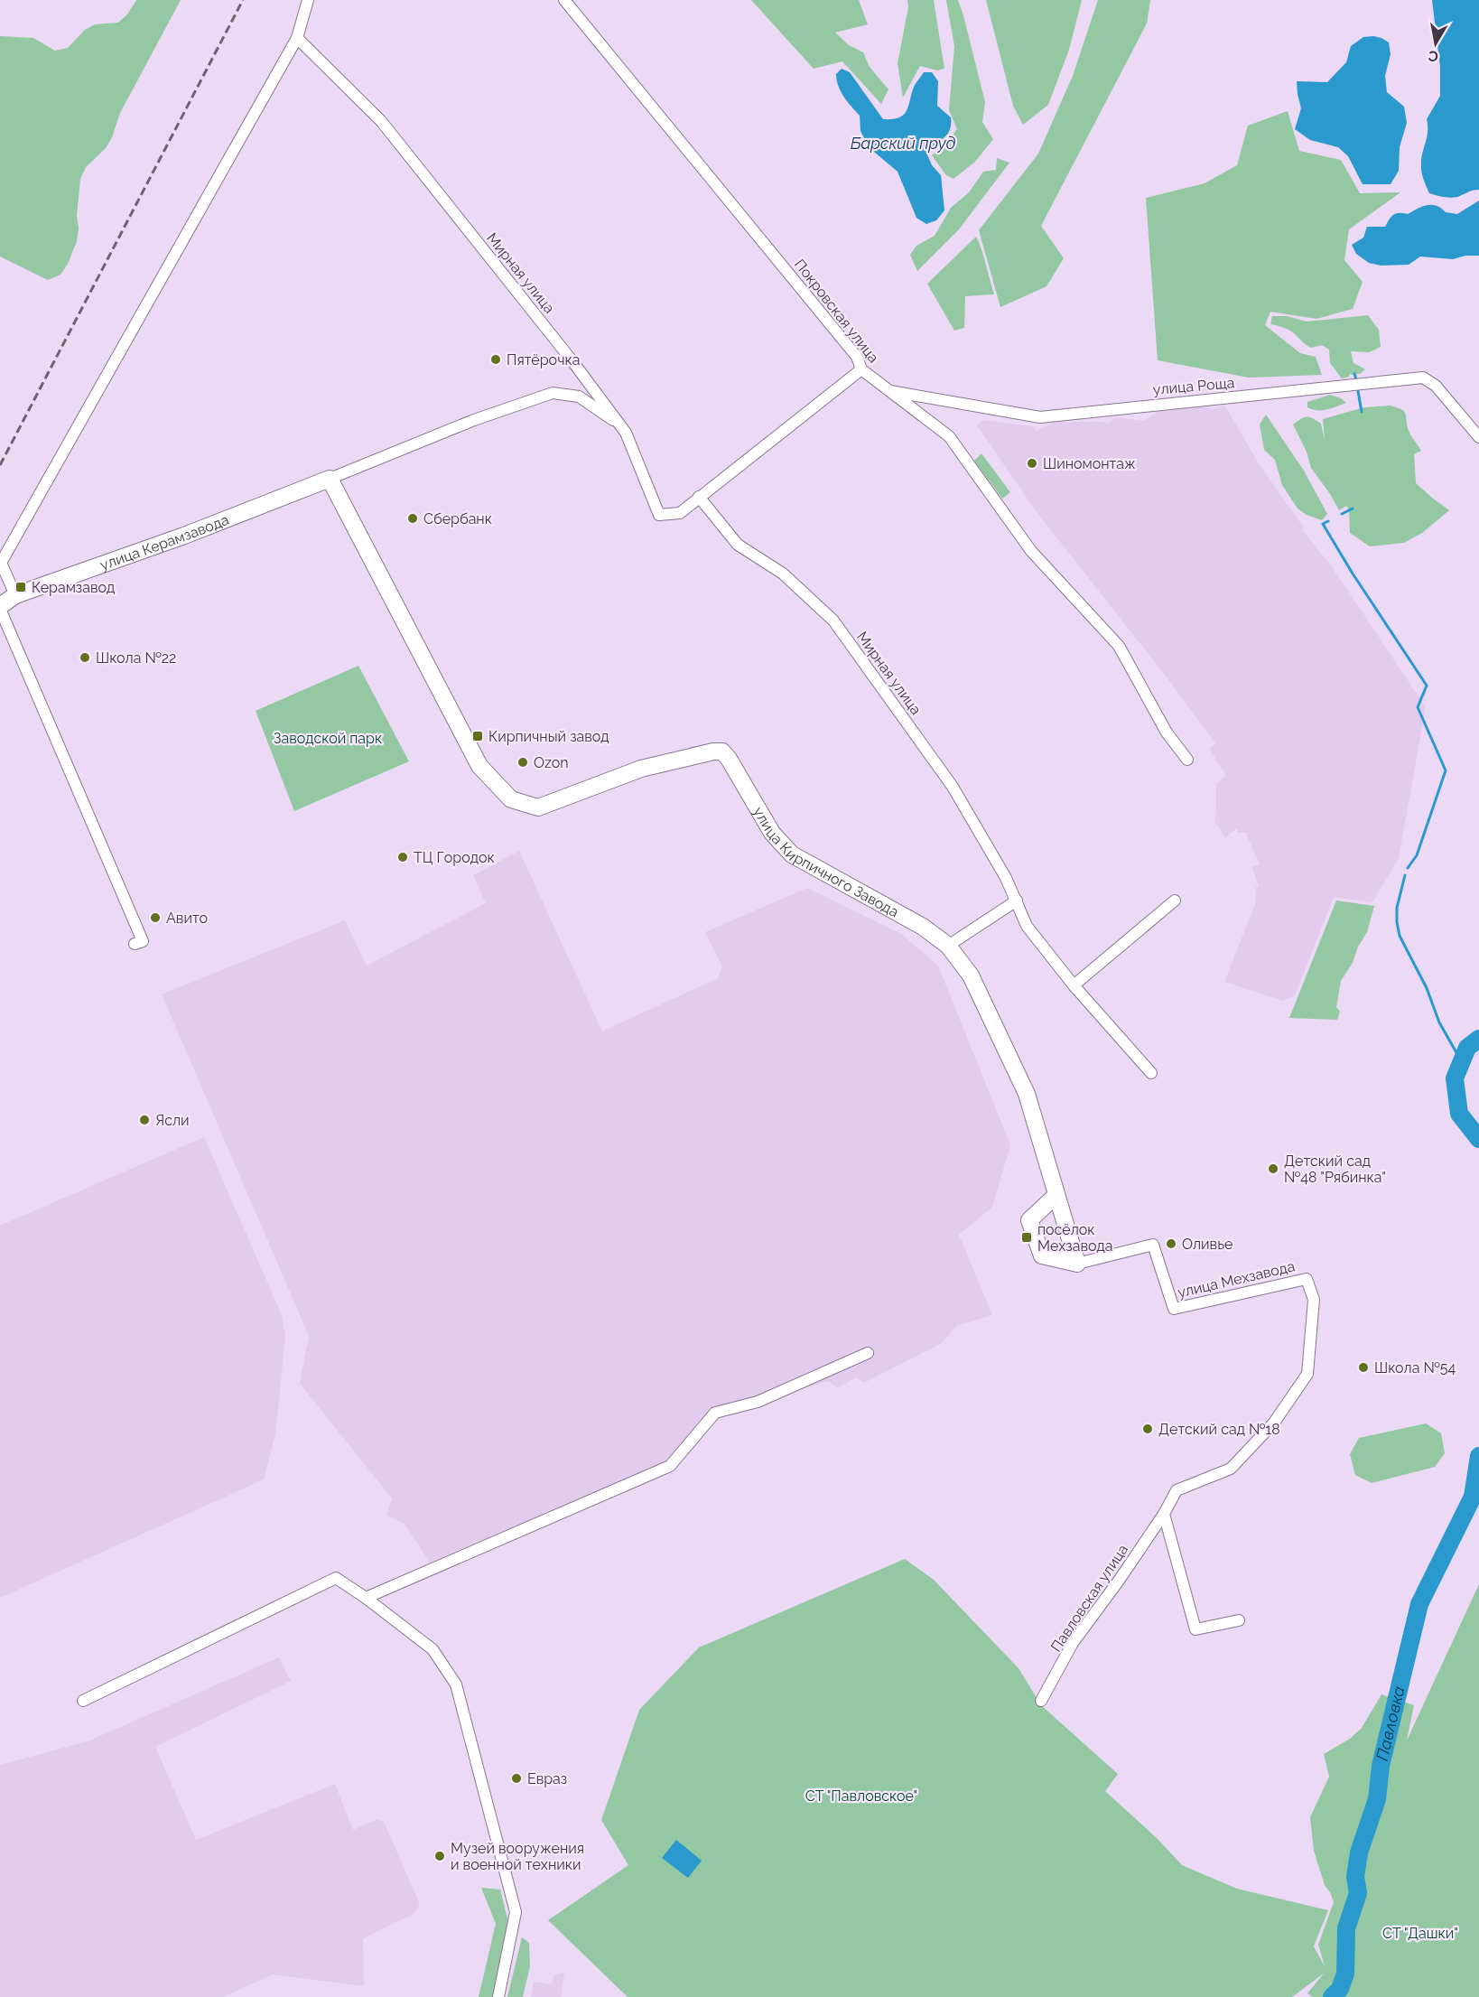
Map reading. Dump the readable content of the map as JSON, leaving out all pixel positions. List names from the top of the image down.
{
  "streets": {
    "street": [
      "Мирная улица",
      "Покровская улица",
      "улица Роща",
      "улица Керамзавода",
      "улица Кирпичного Завода",
      "улица Мехзавода",
      "Павловская улица"
    ]
  },
  "crossings": [
    ["Мирная улица", "Покровская улица"],
    ["Мирная улица", "улица Керамзавода"],
    ["Покровская улица", "улица Роща"],
    ["улица Керамзавода", "улица Кирпичного Завода"],
    ["улица Кирпичного Завода", "улица Мехзавода"],
    ["улица Мехзавода", "Павловская улица"]
  ],
  "water": ["Барский пруд", "Павловка"],
  "parks": ["Заводской парк", "СТ \"Павловское\"", "СТ \"Дашки\""],
  "places": {
    "other": [
      "Пятёрочка",
      "Шиномонтаж",
      "Сбербанк",
      "Школа №22",
      "Ozon",
      "ТЦ Городок",
      "Авито",
      "Ясли",
      "Детский сад №48 \"Рябинка\"",
      "Оливье",
      "Школа №54",
      "Детский сад №18",
      "Евраз",
      "Музей вооружения и военной техники"
    ],
    "transit": ["Керамзавод", "Кирпичный завод", "посёлок Мехзавода"]
  },
  "north": "bottom"
}
